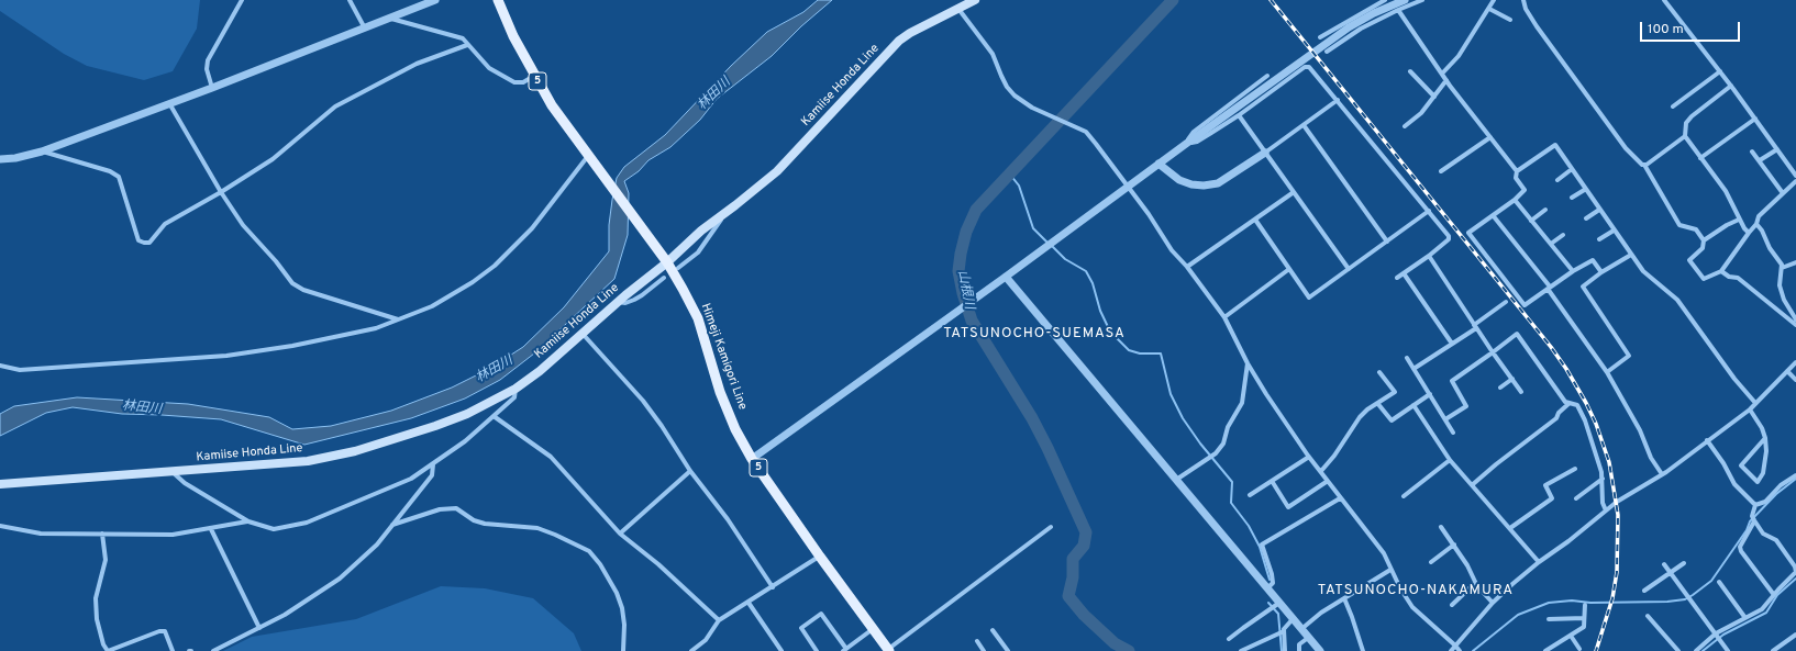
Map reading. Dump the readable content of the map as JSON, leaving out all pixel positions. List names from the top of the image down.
{
  "streets": {
    "main road": ["5", "Kamiise Honda Line", "Himeji Kamigori Line"]
  },
  "crossings": [
    ["Kamiise Honda Line", "Himeji Kamigori Line"]
  ],
  "districts": ["TATSUNOCHO-SUEMASA", "TATSUNOCHO-NAKAMURA"],
  "water": ["林田川", "山根川"],
  "scale_bar": "100 m"
}
